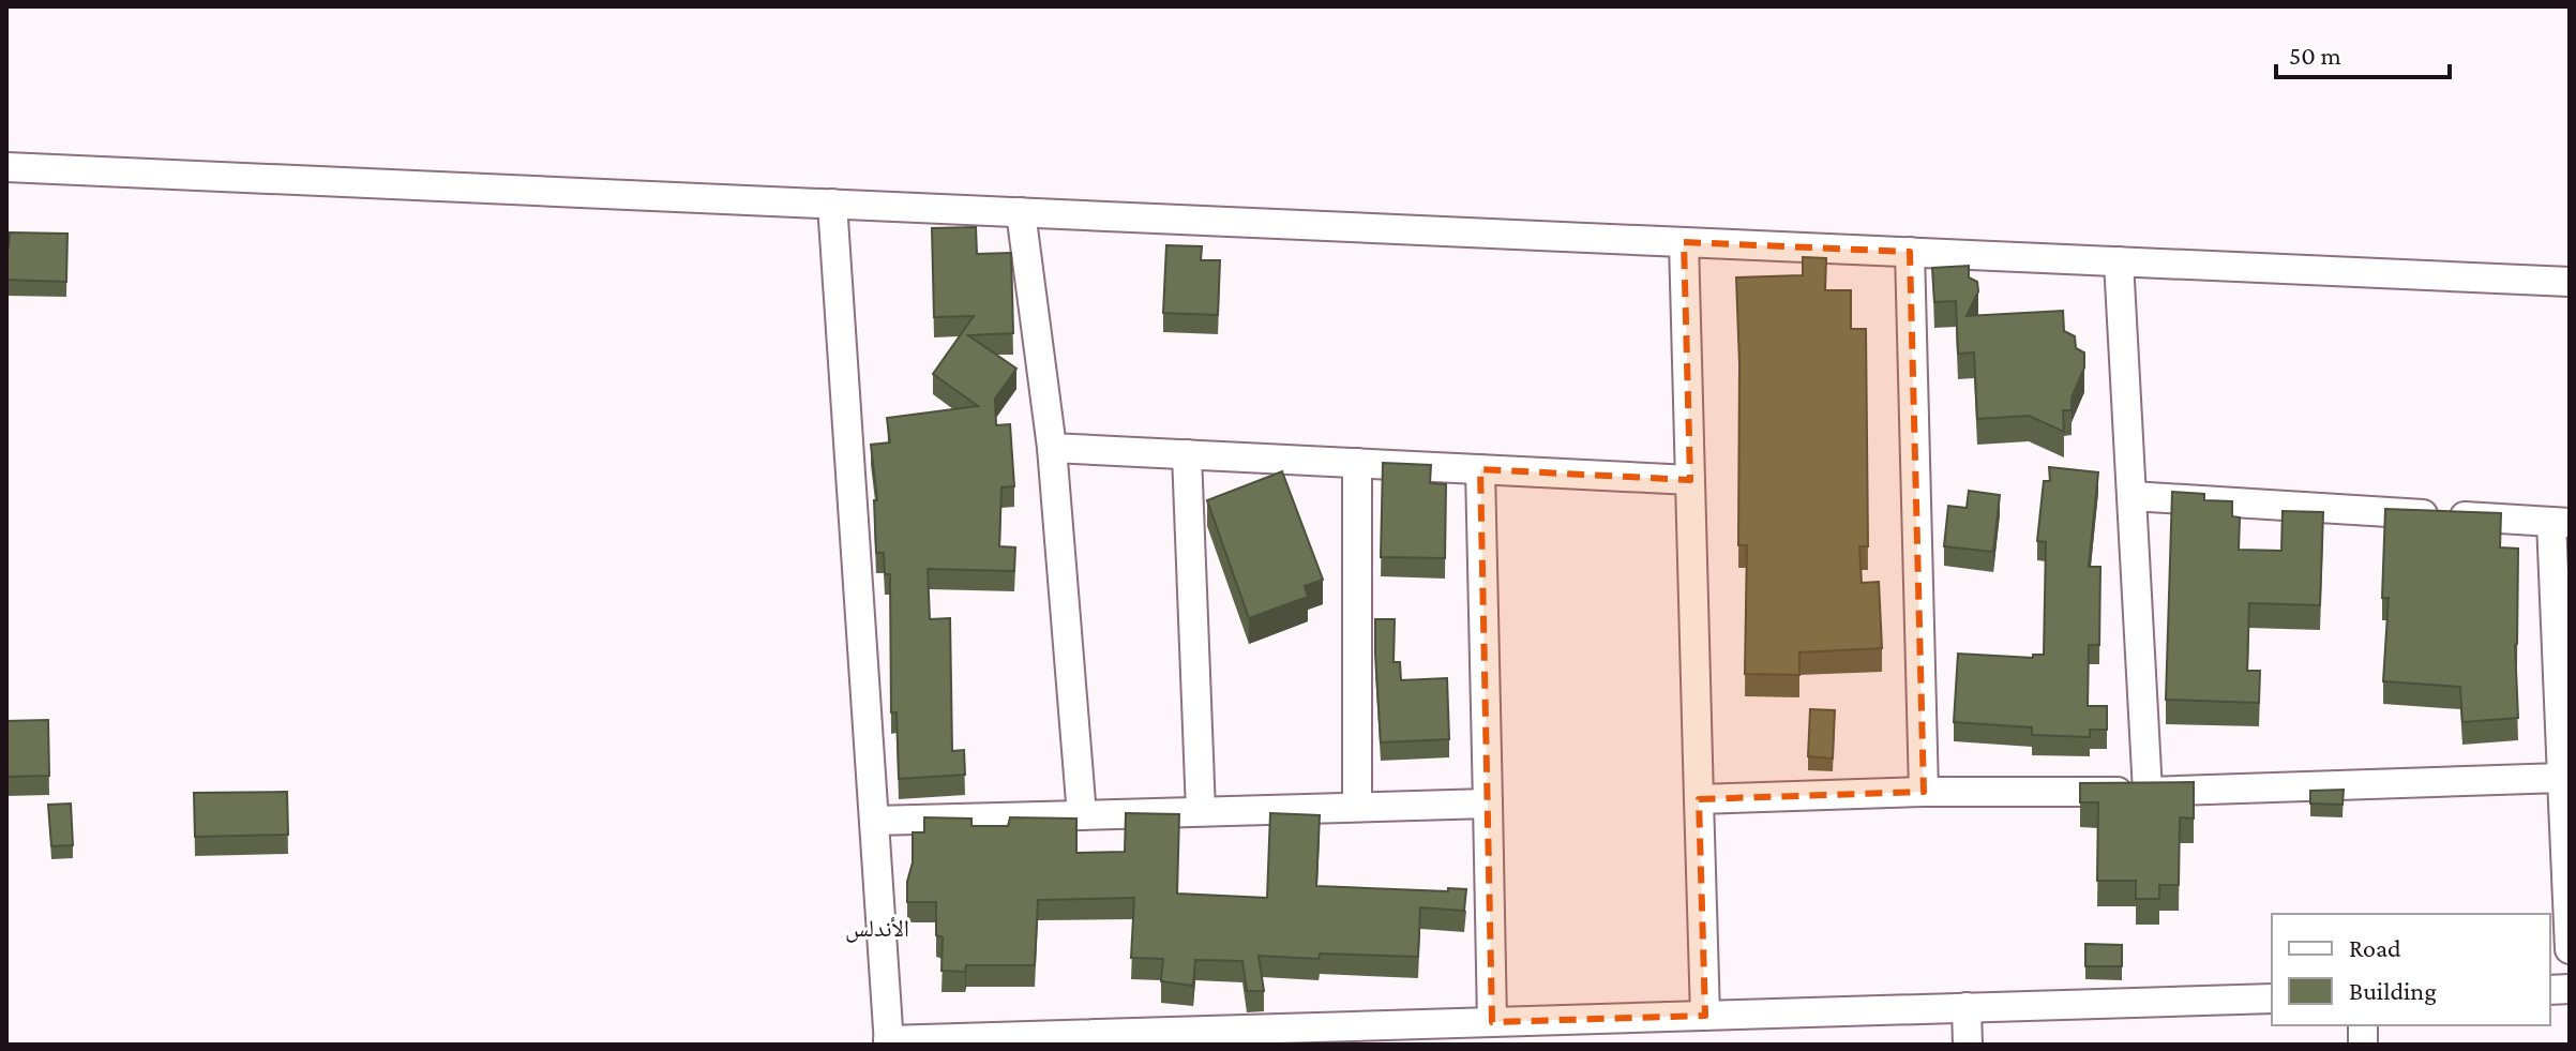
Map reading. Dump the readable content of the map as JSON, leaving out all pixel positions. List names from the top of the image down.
{
  "districts": ["الأندلس"],
  "legend": ["Road", "Building"],
  "scale_bar": "50 m"
}
